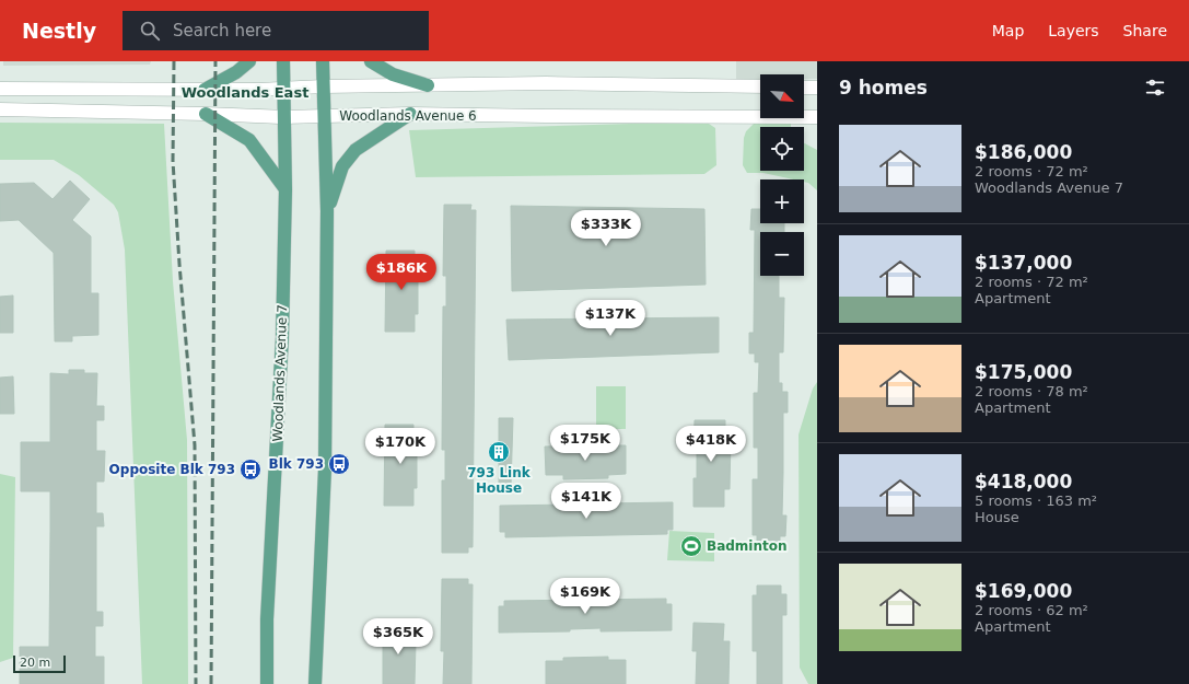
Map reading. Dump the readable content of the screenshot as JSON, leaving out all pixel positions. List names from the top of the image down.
{
  "streets": {
    "main road": ["Woodlands Avenue 7"],
    "street": ["Woodlands Avenue 6"]
  },
  "crossings": [
    ["Woodlands Avenue 6", "Woodlands Avenue 7"]
  ],
  "districts": ["Woodlands East"],
  "places": {
    "building": ["793 Link House"],
    "bus stop": ["Blk 793", "Opposite Blk 793"],
    "sports": ["Badminton"]
  },
  "scale_bar": "20 m",
  "north": "bottom right",
  "page": {
    "header": "Nestly",
    "search": "Search here",
    "nav": ["Map", "Layers", "Share"],
    "heading": "9 homes",
    "map_buttons": ["+", "−"],
    "list": [
      {
        "name": "$186,000",
        "note": "2 rooms · 72 m² · Woodlands Avenue 7"
      },
      {
        "name": "$137,000",
        "note": "2 rooms · 72 m² · Apartment"
      },
      {
        "name": "$175,000",
        "note": "2 rooms · 78 m² · Apartment"
      },
      {
        "name": "$418,000",
        "note": "5 rooms · 163 m² · House"
      },
      {
        "name": "$169,000",
        "note": "2 rooms · 62 m² · Apartment"
      }
    ],
    "price": [
      "$333K",
      "$186K",
      "$137K",
      "$175K",
      "$418K",
      "$170K",
      "$141K",
      "$169K",
      "$365K"
    ],
    "scale": "20 m"
  }
}
